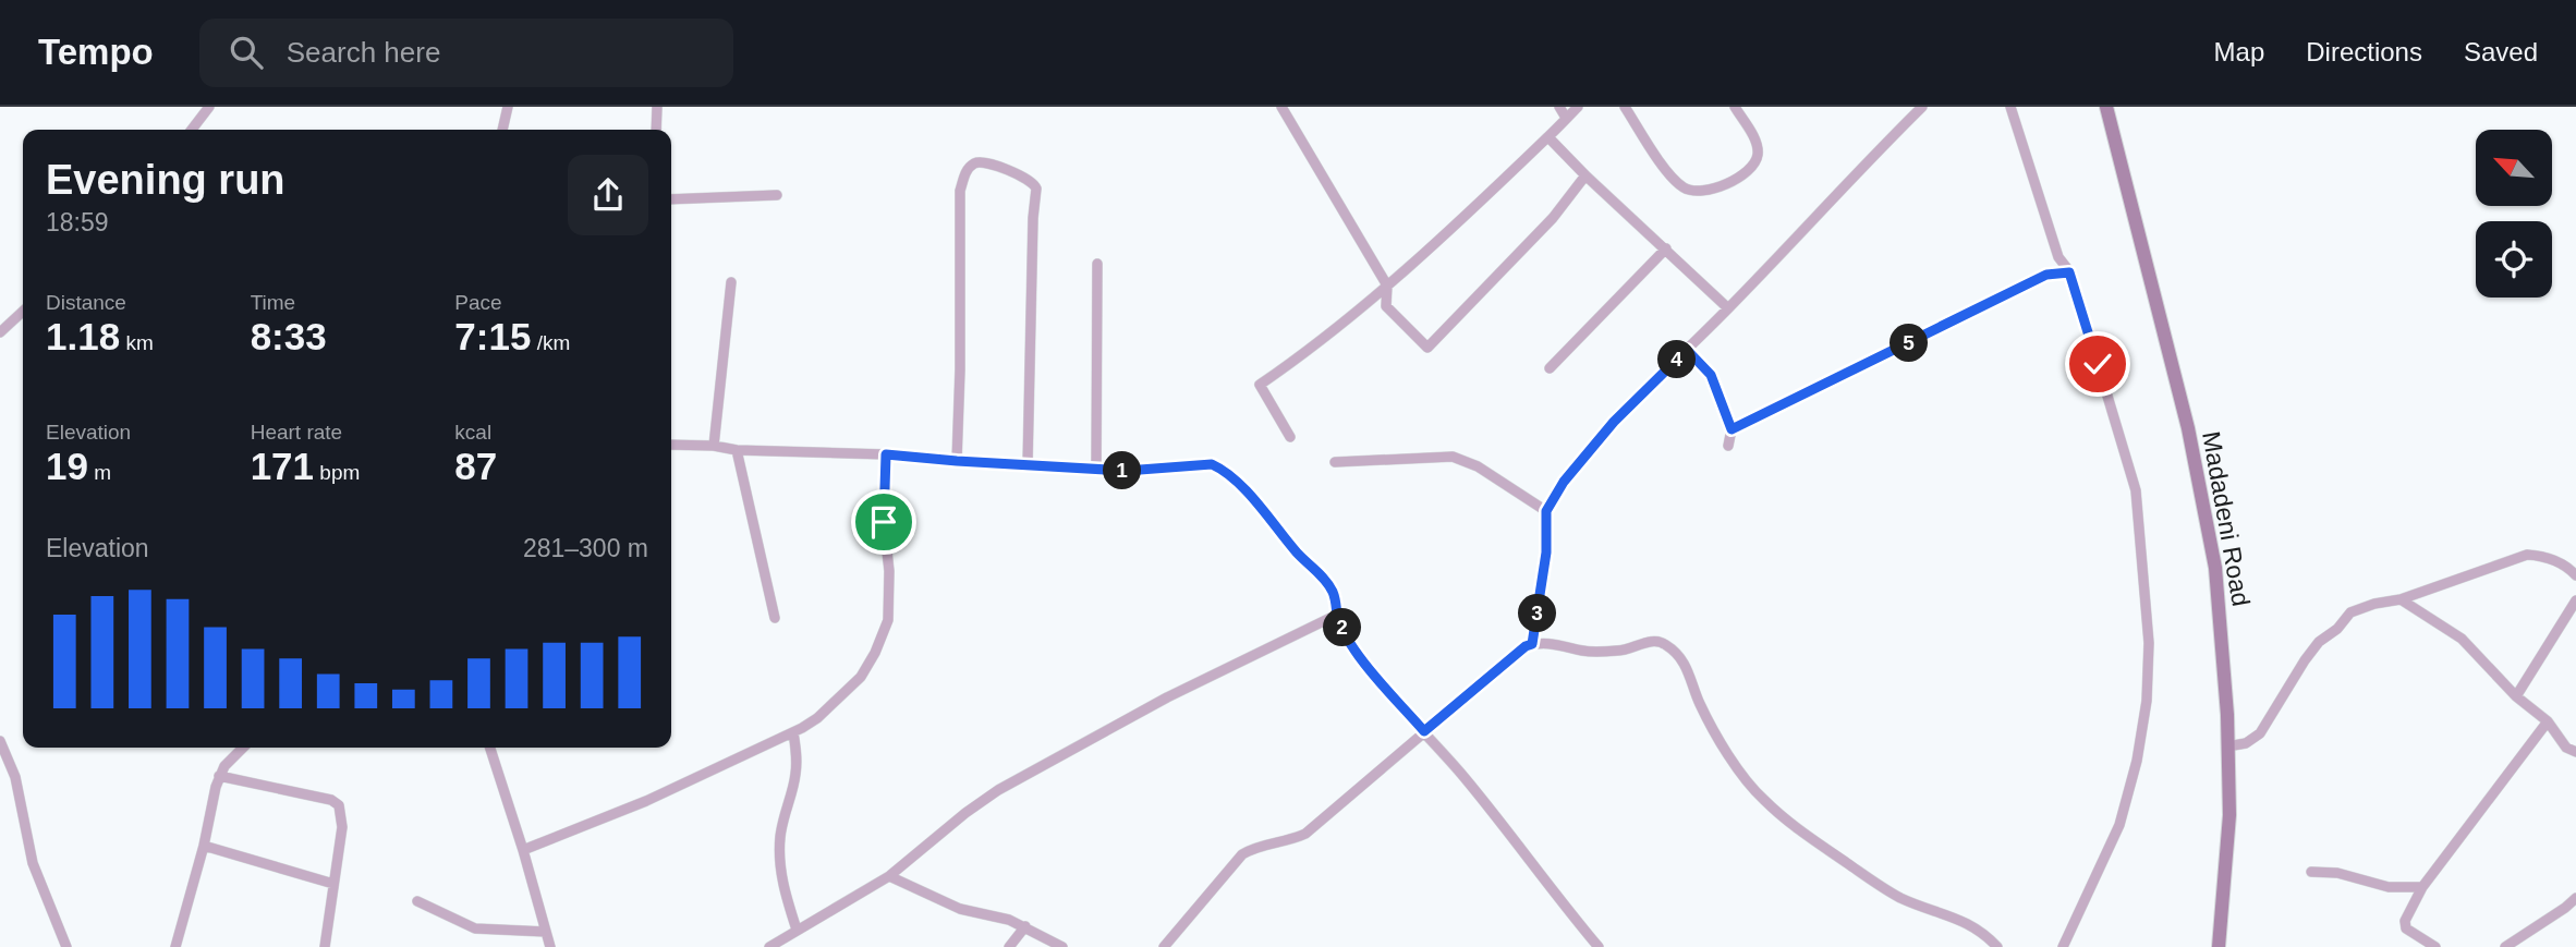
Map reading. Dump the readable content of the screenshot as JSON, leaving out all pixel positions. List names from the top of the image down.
{
  "streets": {
    "street": ["Madadeni Road"]
  },
  "north": "top left",
  "page": {
    "header": "Tempo",
    "search": "Search here",
    "nav": ["Map", "Directions", "Saved"],
    "heading": ["Evening run", "18:59"],
    "stats": [
      ["Distance", "1.18 km"],
      ["Time", "8:33"],
      ["Pace", "7:15 /km"],
      ["Elevation", "19 m"],
      ["Heart rate", "171 bpm"],
      ["kcal", "87"]
    ],
    "pins": [
      "5",
      "4",
      "1",
      "3",
      "2"
    ],
    "chart": ["Elevation", "281–300 m"]
  }
}
